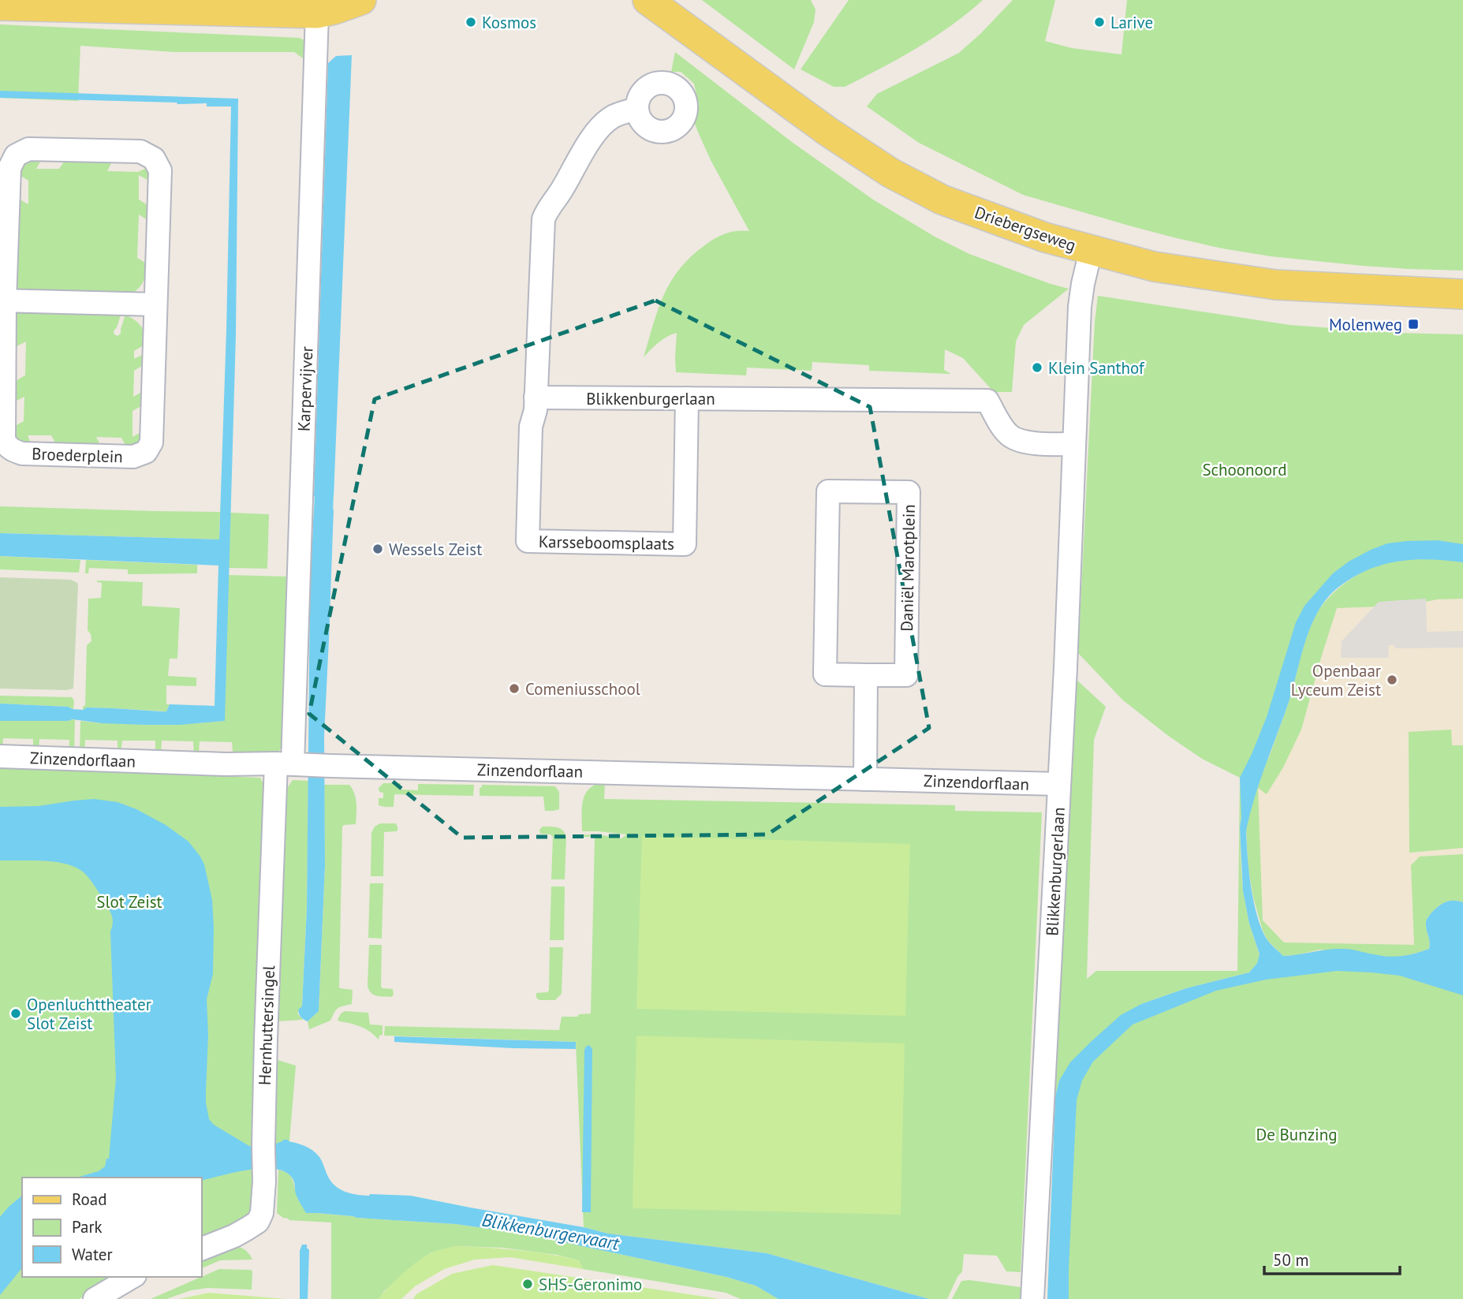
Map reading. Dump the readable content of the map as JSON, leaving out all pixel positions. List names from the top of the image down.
{
  "streets": {
    "main road": ["Driebergseweg"],
    "street": [
      "Karpervijver",
      "Blikkenburgerlaan",
      "Broederplein",
      "Karsseboomsplaats",
      "Daniël Marotplein",
      "Zinzendorflaan",
      "Hernhuttersingel"
    ]
  },
  "crossings": [
    ["Driebergseweg", "Blikkenburgerlaan"],
    ["Karpervijver", "Zinzendorflaan"],
    ["Karpervijver", "Hernhuttersingel"],
    ["Blikkenburgerlaan", "Karsseboomsplaats"],
    ["Blikkenburgerlaan", "Zinzendorflaan"],
    ["Zinzendorflaan", "Hernhuttersingel"]
  ],
  "water": ["Blikkenburgervaart"],
  "parks": ["Schoonoord", "Slot Zeist", "De Bunzing"],
  "places": {
    "other": [
      "Kosmos",
      "Larive",
      "Klein Santhof",
      "Wessels Zeist",
      "Openbaar Lyceum Zeist",
      "Comeniusschool",
      "Openluchttheater Slot Zeist",
      "SHS-Geronimo"
    ],
    "transit": ["Molenweg"]
  },
  "legend": ["Road", "Park", "Water"],
  "scale_bar": "50 m"
}
